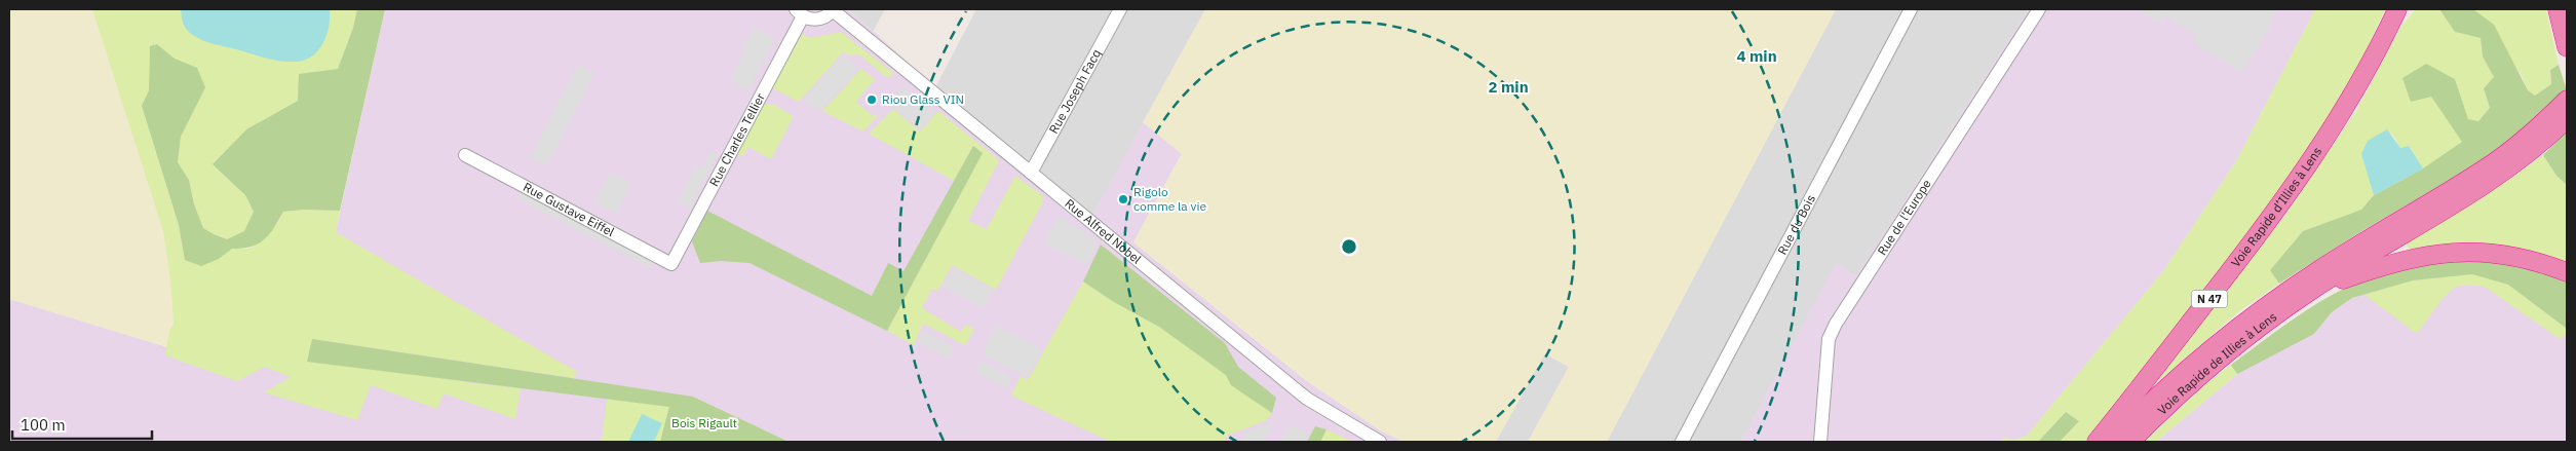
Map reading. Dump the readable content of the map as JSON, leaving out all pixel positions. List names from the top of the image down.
{
  "streets": {
    "highway": ["Voie Rapide d’Illies à Lens", "N 47", "Voie Rapide de Illies à Lens"],
    "street": [
      "Rue Joseph Facq",
      "Rue Charles Tellier",
      "Rue Gustave Eiffel",
      "Rue de l'Europe",
      "Rue du Bois",
      "Rue Alfred Nobel"
    ]
  },
  "crossings": [
    ["Rue Joseph Facq", "Rue Alfred Nobel"],
    ["Rue Charles Tellier", "Rue Gustave Eiffel"]
  ],
  "parks": ["Bois Rigault"],
  "places": ["Riou Glass VIN", "Rigolo comme la vie"],
  "scale_bar": "100 m",
  "rings": ["4 min", "2 min"]
}
